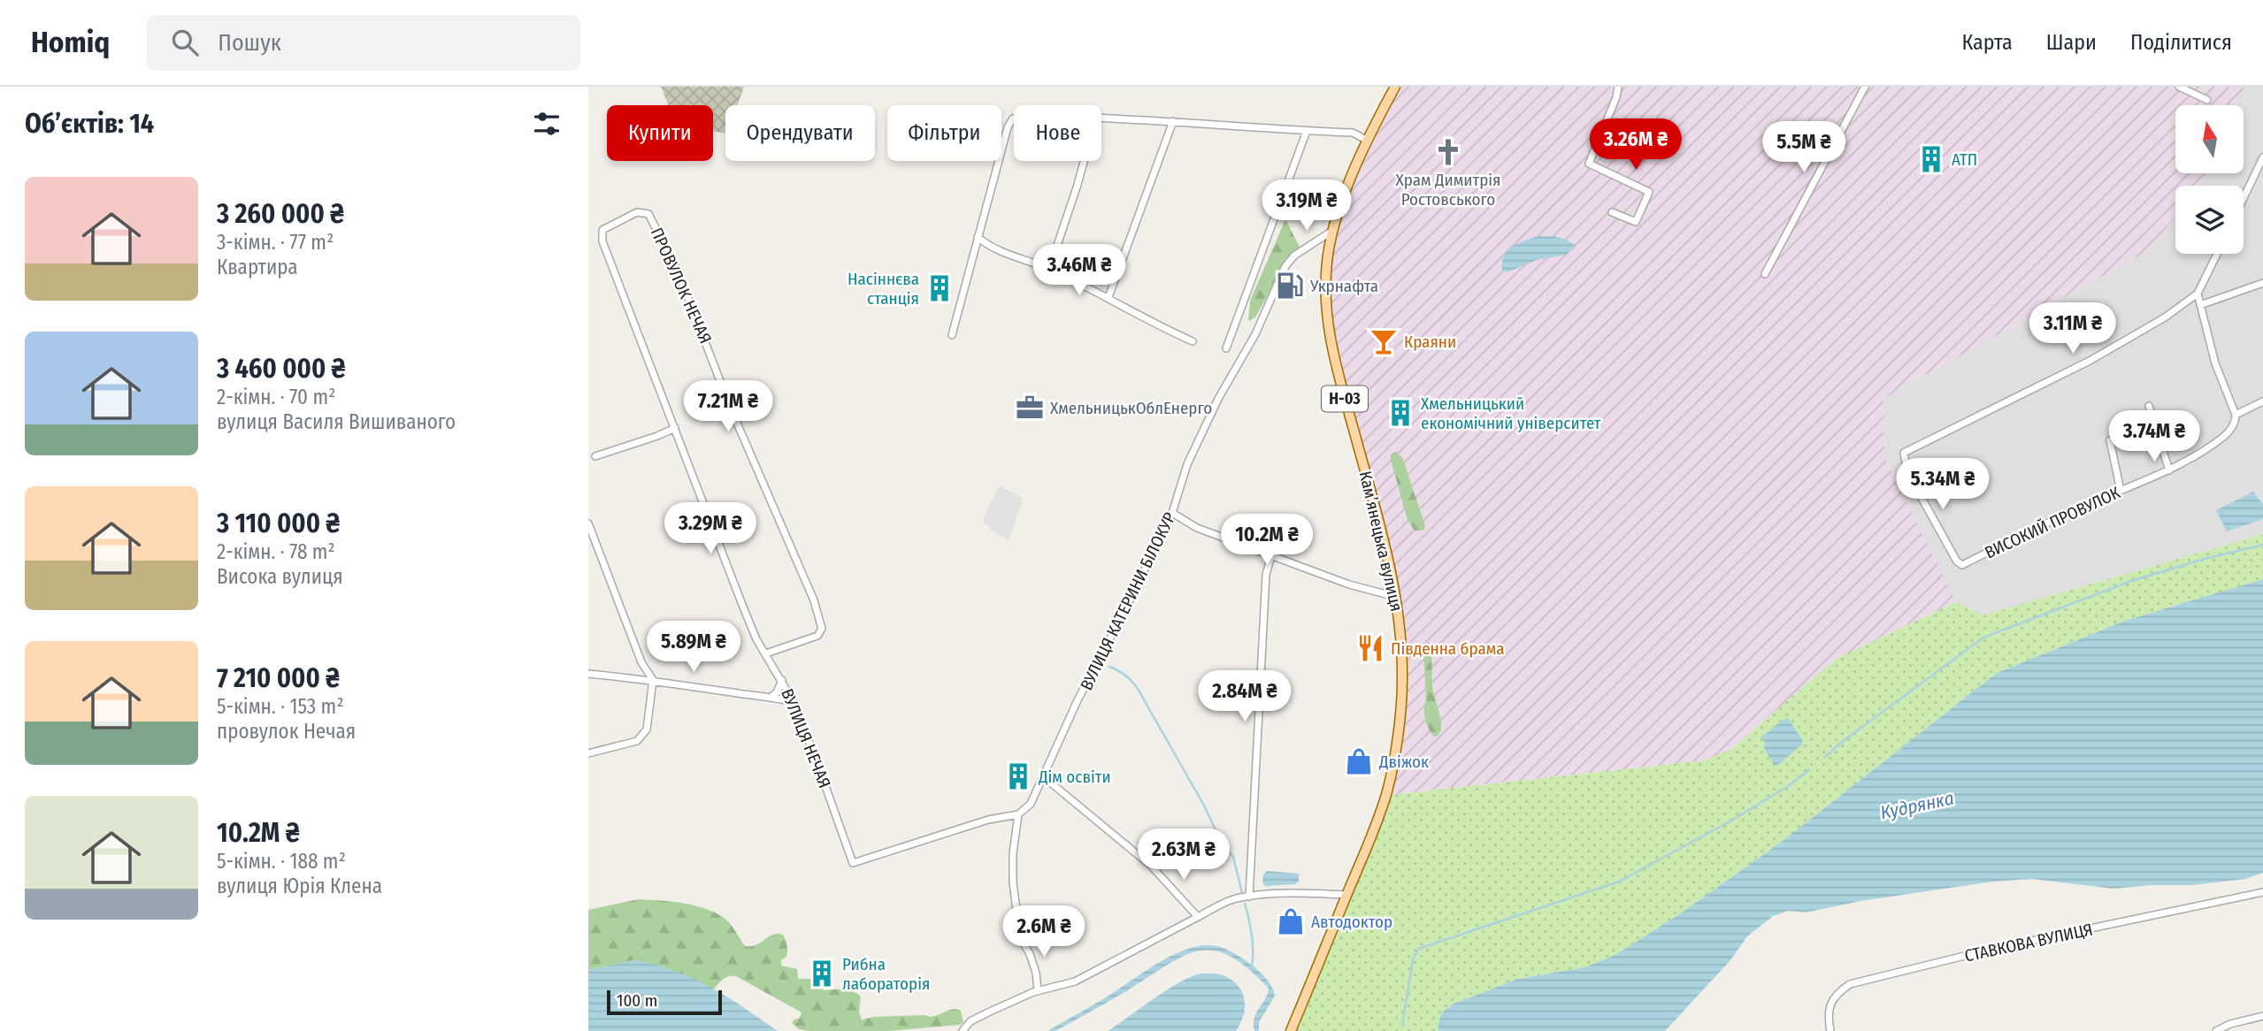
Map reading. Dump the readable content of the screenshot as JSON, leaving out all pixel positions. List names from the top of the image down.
{
  "streets": {
    "main road": ["Н-03", "Камʼянецька вулиця"],
    "street": [
      "ПРОВУЛОК НЕЧАЯ",
      "ВИСОКИЙ ПРОВУЛОК",
      "ВУЛИЦЯ КАТЕРИНИ БІЛОКУР",
      "ВУЛИЦЯ НЕЧАЯ",
      "СТАВКОВА ВУЛИЦЯ"
    ]
  },
  "crossings": [
    ["ПРОВУЛОК НЕЧАЯ", "ВУЛИЦЯ НЕЧАЯ"],
    ["Камʼянецька вулиця", "ВУЛИЦЯ КАТЕРИНИ БІЛОКУР"],
    ["ВУЛИЦЯ КАТЕРИНИ БІЛОКУР", "ВУЛИЦЯ НЕЧАЯ"]
  ],
  "water": ["Кудрянка"],
  "places": {
    "church": ["Храм Димитрія Ростовського"],
    "building": [
      "АТП",
      "Насіннєва станція",
      "Хмельницький економічний університет",
      "Дім освіти",
      "Рибна лабораторія"
    ],
    "fuel station": ["Укрнафта"],
    "bar": ["Краяни"],
    "office": ["ХмельницькОблЕнерго"],
    "restaurant": ["Південна брама"],
    "shop": ["Двіжок", "Автодоктор"]
  },
  "scale_bar": "100 m",
  "north": "top",
  "page": {
    "header": "Homiq",
    "search": "Пошук",
    "nav": ["Карта", "Шари", "Поділитися"],
    "heading": "Об’єктів: 14",
    "chip": [
      "Купити",
      "Орендувати",
      "Фільтри",
      "Нове"
    ],
    "price": [
      "3.26M ₴",
      "5.5M ₴",
      "3.19M ₴",
      "3.46M ₴",
      "3.11M ₴",
      "7.21M ₴",
      "3.74M ₴",
      "5.34M ₴",
      "3.29M ₴",
      "10.2M ₴",
      "5.89M ₴",
      "2.84M ₴",
      "2.63M ₴",
      "2.6M ₴"
    ],
    "list": [
      {
        "name": "3 260 000 ₴",
        "note": "3-кімн. · 77 m² · Квартира"
      },
      {
        "name": "3 460 000 ₴",
        "note": "2-кімн. · 70 m² · вулиця Василя Вишиваного"
      },
      {
        "name": "3 110 000 ₴",
        "note": "2-кімн. · 78 m² · Висока вулиця"
      },
      {
        "name": "7 210 000 ₴",
        "note": "5-кімн. · 153 m² · провулок Нечая"
      },
      {
        "name": "10.2M ₴",
        "note": "5-кімн. · 188 m² · вулиця Юрія Клена"
      }
    ],
    "scale": "100 m"
  }
}
